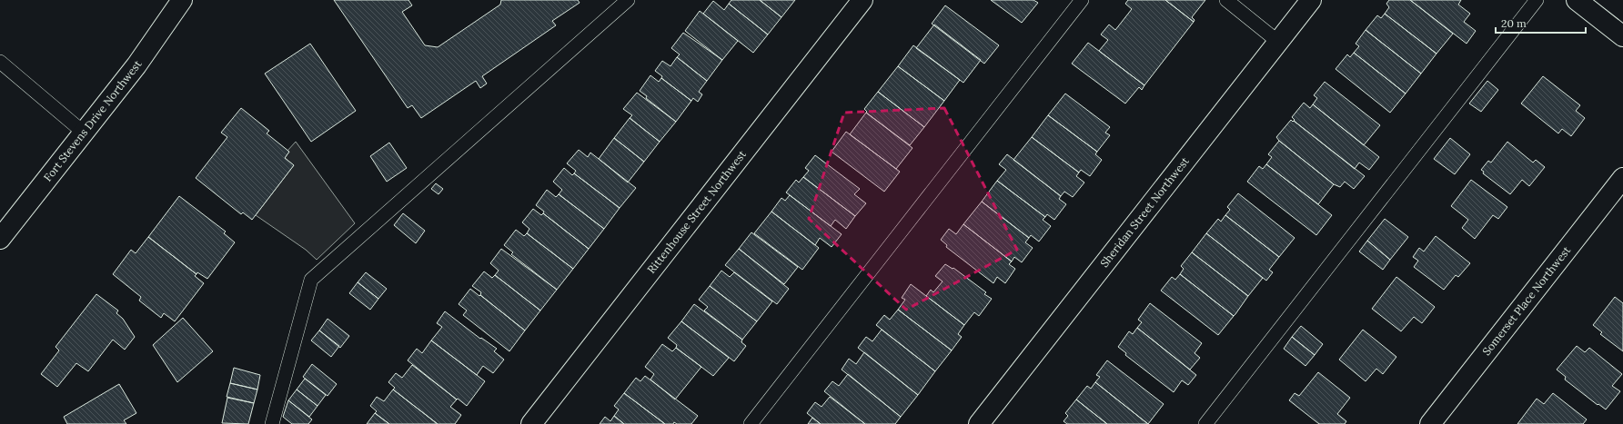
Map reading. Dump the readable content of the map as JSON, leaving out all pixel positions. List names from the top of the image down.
{
  "streets": {
    "street": [
      "Fort Stevens Drive Northwest",
      "Sheridan Street Northwest",
      "Rittenhouse Street Northwest",
      "Somerset Place Northwest"
    ]
  },
  "scale_bar": "20 m"
}
